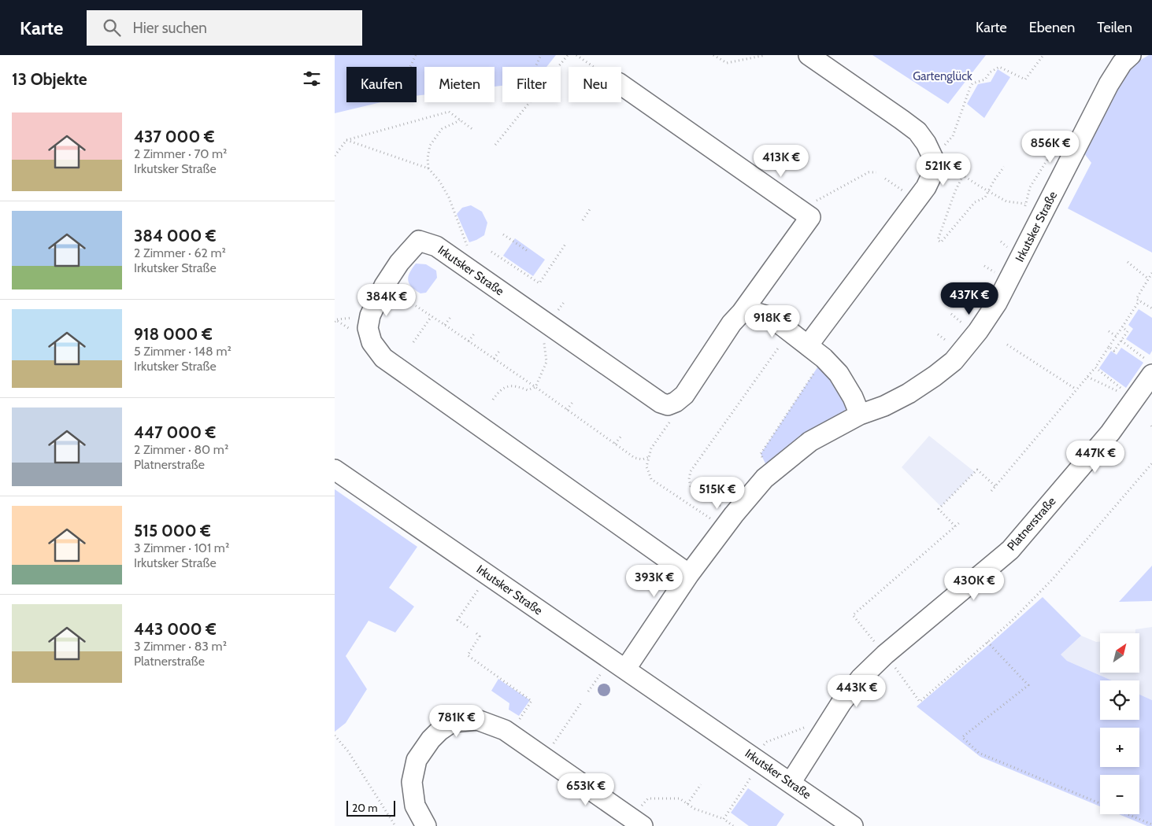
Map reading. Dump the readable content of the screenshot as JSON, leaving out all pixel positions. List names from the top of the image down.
{
  "streets": {
    "street": ["Irkutsker Straße", "Platnerstraße"]
  },
  "crossings": [
    ["Irkutsker Straße", "Platnerstraße"]
  ],
  "parks": ["Gartenglück"],
  "scale_bar": "20 m",
  "north": "top right",
  "page": {
    "header": "Karte",
    "search": "Hier suchen",
    "nav": ["Karte", "Ebenen", "Teilen"],
    "heading": "13 Objekte",
    "chip": [
      "Kaufen",
      "Mieten",
      "Filter",
      "Neu"
    ],
    "list": [
      {
        "name": "437 000 €",
        "note": "2 Zimmer · 70 m² · Irkutsker Straße"
      },
      {
        "name": "384 000 €",
        "note": "2 Zimmer · 62 m² · Irkutsker Straße"
      },
      {
        "name": "918 000 €",
        "note": "5 Zimmer · 148 m² · Irkutsker Straße"
      },
      {
        "name": "447 000 €",
        "note": "2 Zimmer · 80 m² · Platnerstraße"
      },
      {
        "name": "515 000 €",
        "note": "3 Zimmer · 101 m² · Irkutsker Straße"
      },
      {
        "name": "443 000 €",
        "note": "3 Zimmer · 83 m² · Platnerstraße"
      }
    ],
    "price": [
      "856K €",
      "413K €",
      "521K €",
      "437K €",
      "384K €",
      "918K €",
      "447K €",
      "515K €",
      "393K €",
      "430K €",
      "443K €",
      "781K €",
      "653K €"
    ],
    "map_buttons": ["+", "−"],
    "scale": "20 m"
  }
}
